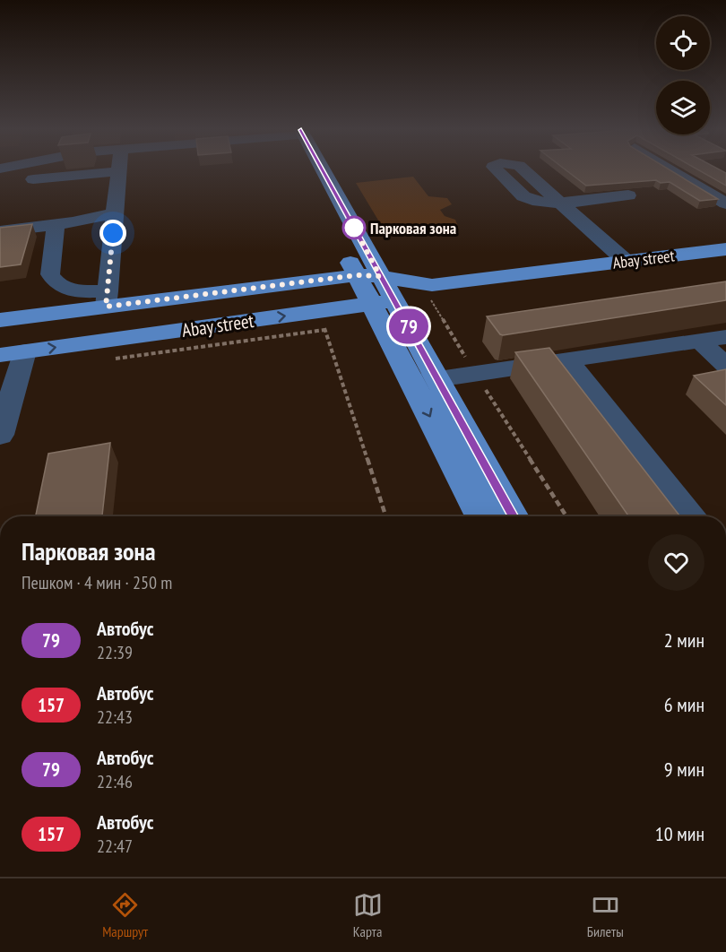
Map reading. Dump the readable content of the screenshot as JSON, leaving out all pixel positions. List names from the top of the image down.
{
  "streets": {
    "main road": ["Abay street"]
  },
  "places": ["Парковая зона"],
  "lines": ["bus line 79"],
  "page": {
    "on_map": "79",
    "heading": ["Парковая зона", "Пешком · 4 мин · 250 m"],
    "list": [
      {
        "mark": "79",
        "name": "Автобус",
        "note": "22:39",
        "value": "2 мин"
      },
      {
        "mark": "157",
        "name": "Автобус",
        "note": "22:43",
        "value": "6 мин"
      },
      {
        "mark": "79",
        "name": "Автобус",
        "note": "22:46",
        "value": "9 мин"
      },
      {
        "mark": "157",
        "name": "Автобус",
        "note": "22:47",
        "value": "10 мин"
      }
    ],
    "tabs": ["Маршрут", "Карта", "Билеты"]
  }
}
